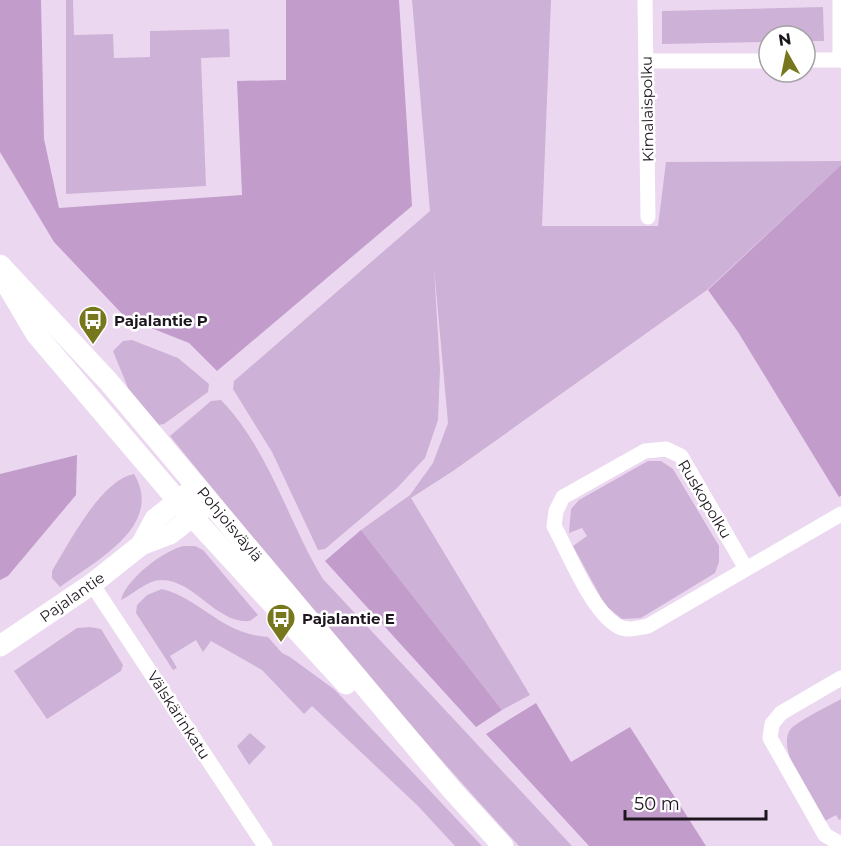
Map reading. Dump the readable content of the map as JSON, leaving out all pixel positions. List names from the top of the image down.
{
  "streets": {
    "main road": ["Pohjoisväylä", "Pajalantie"],
    "street": ["Kimalaispolku", "Ruskopolku", "Välskärinkatu"]
  },
  "crossings": [
    ["Pohjoisväylä", "Pajalantie"],
    ["Pajalantie", "Välskärinkatu"]
  ],
  "places": {
    "bus stop": ["Pajalantie P", "Pajalantie E"]
  },
  "scale_bar": "50 m",
  "north": "top"
}
